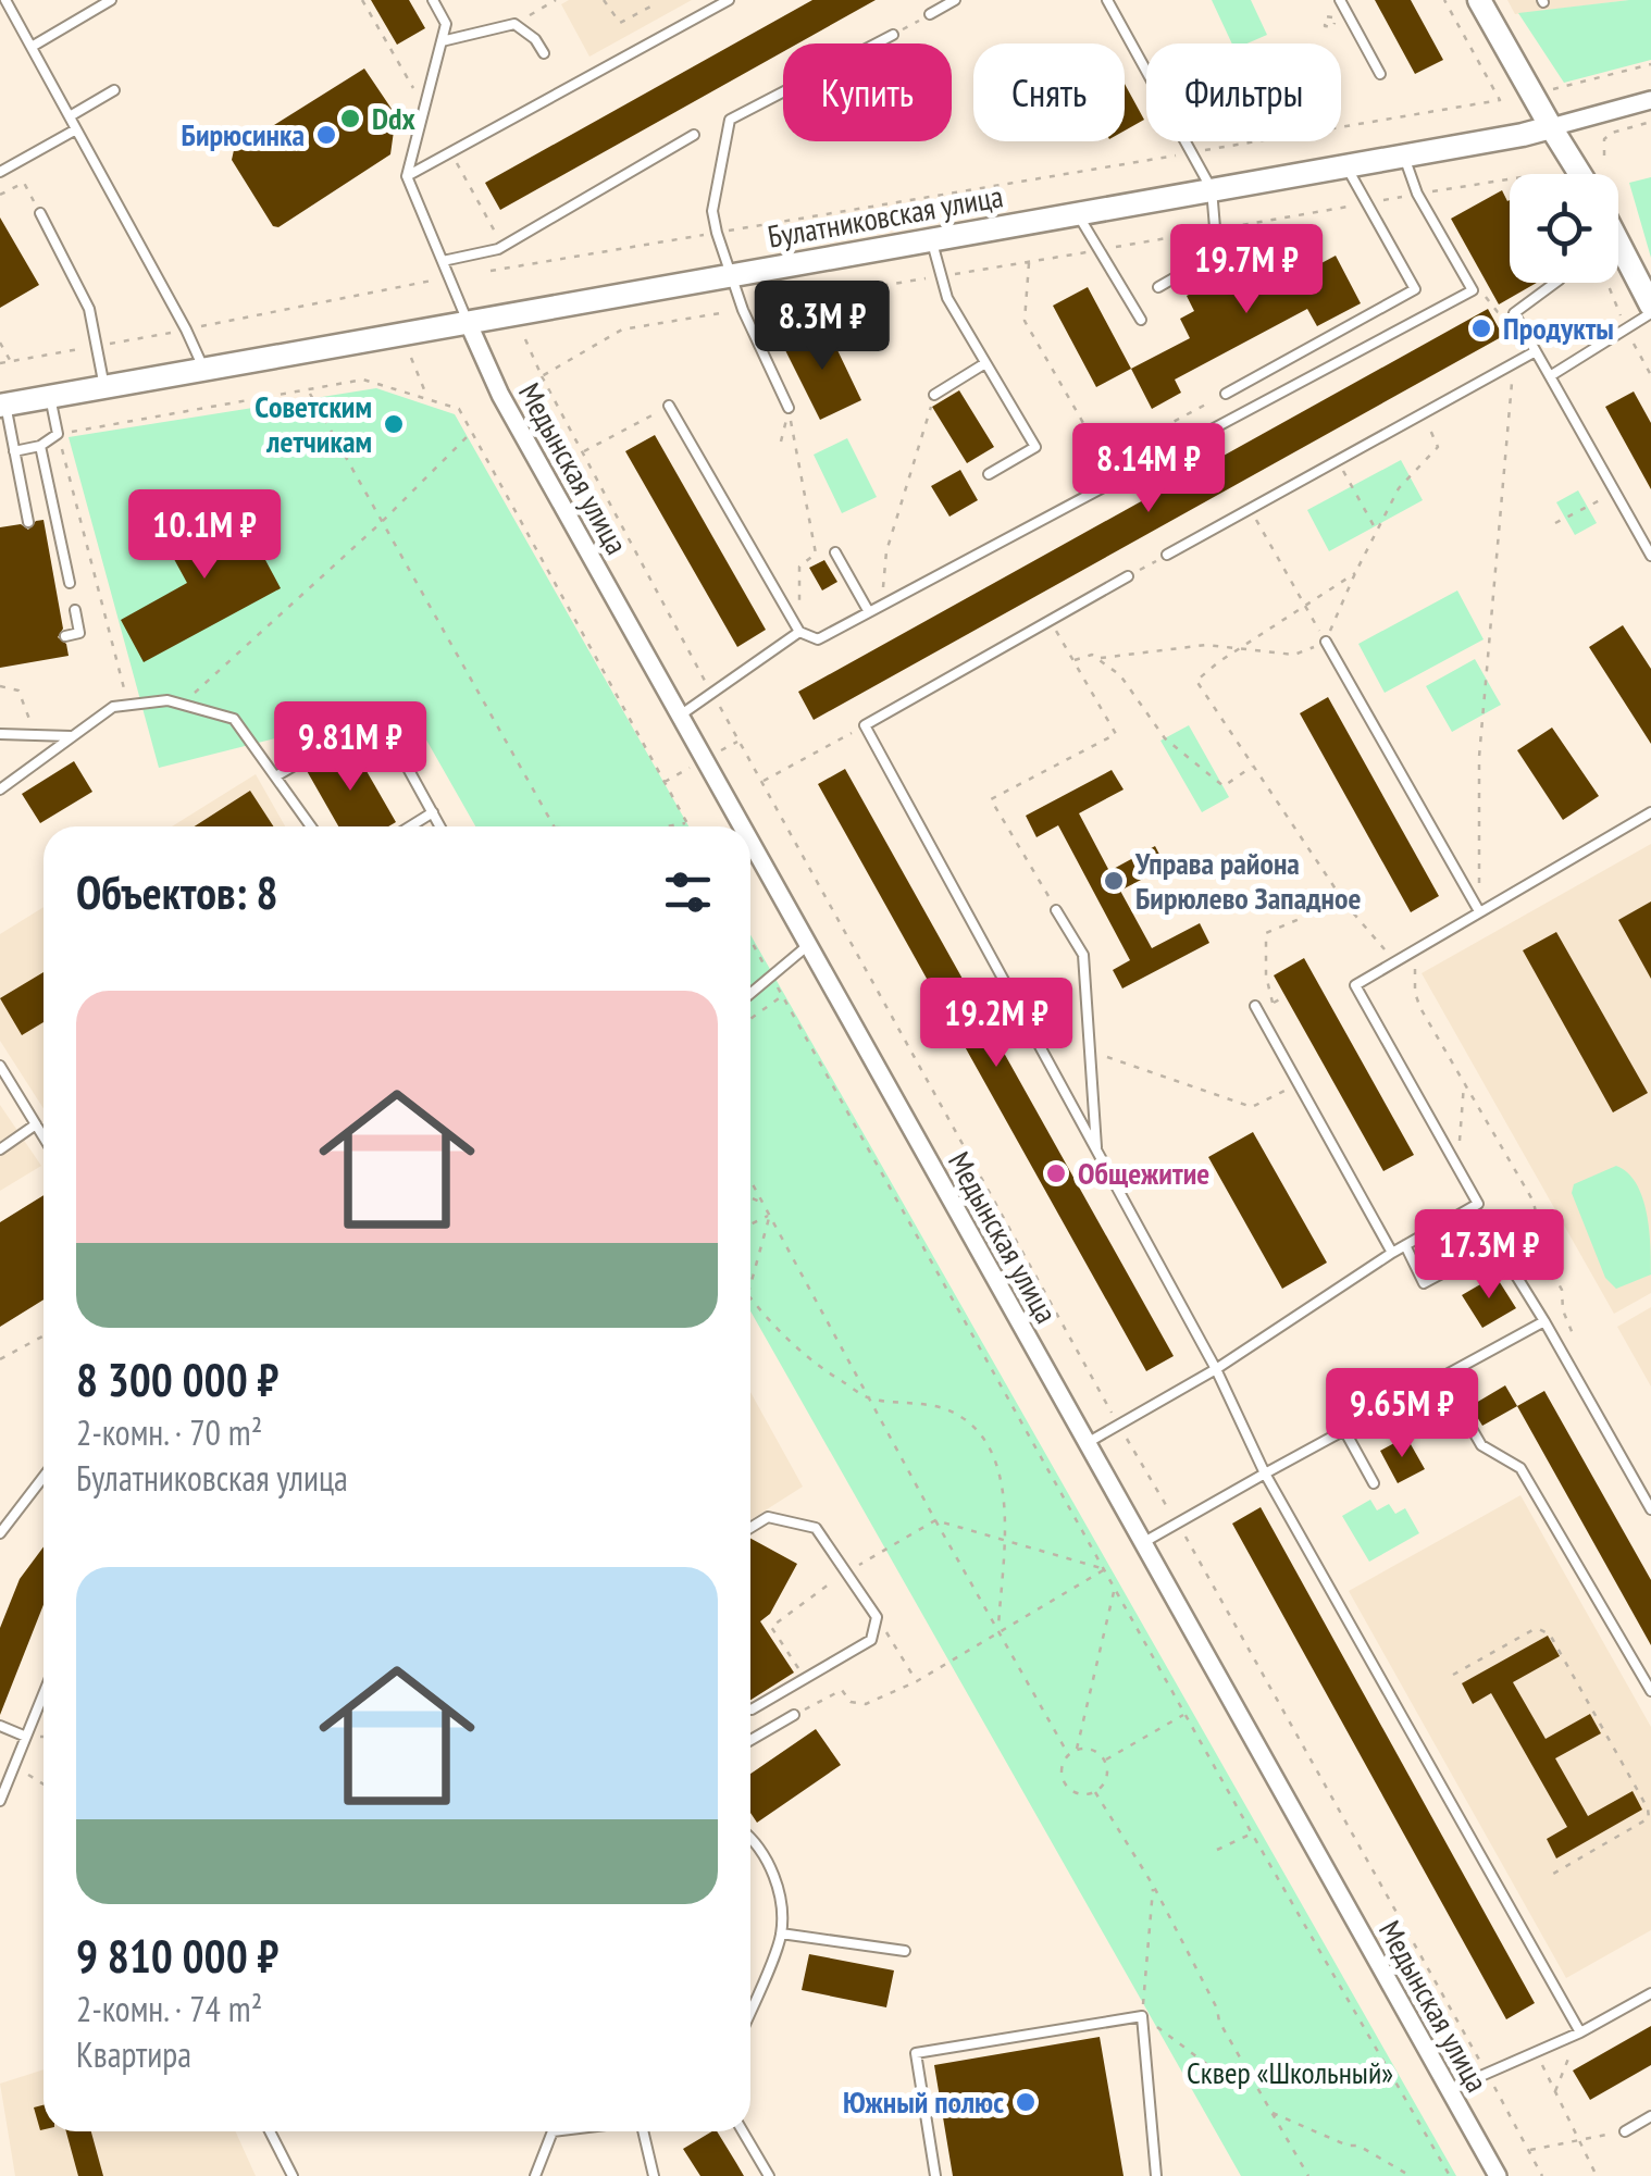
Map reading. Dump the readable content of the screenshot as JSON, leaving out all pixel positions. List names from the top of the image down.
{
  "streets": {
    "street": ["Булатниковская улица", "Медынская улица"]
  },
  "crossings": [
    ["Булатниковская улица", "Медынская улица"]
  ],
  "parks": ["Сквер «Школьный»"],
  "places": [
    "Ddx",
    "Бирюсинка",
    "Продукты",
    "Cоветским летчикам",
    "Управа района Бирюлево Западное",
    "Общежитие",
    "Южный полюс"
  ],
  "page": {
    "chip": ["Купить", "Снять", "Фильтры"],
    "price": [
      "19.7M ₽",
      "8.3M ₽",
      "8.14M ₽",
      "10.1M ₽",
      "9.81M ₽",
      "19.2M ₽",
      "17.3M ₽",
      "9.65M ₽"
    ],
    "heading": "Объектов: 8",
    "list": [
      {
        "name": "8 300 000 ₽",
        "note": "2-комн. · 70 m² · Булатниковская улица"
      },
      {
        "name": "9 810 000 ₽",
        "note": "2-комн. · 74 m² · Квартира"
      }
    ]
  }
}
